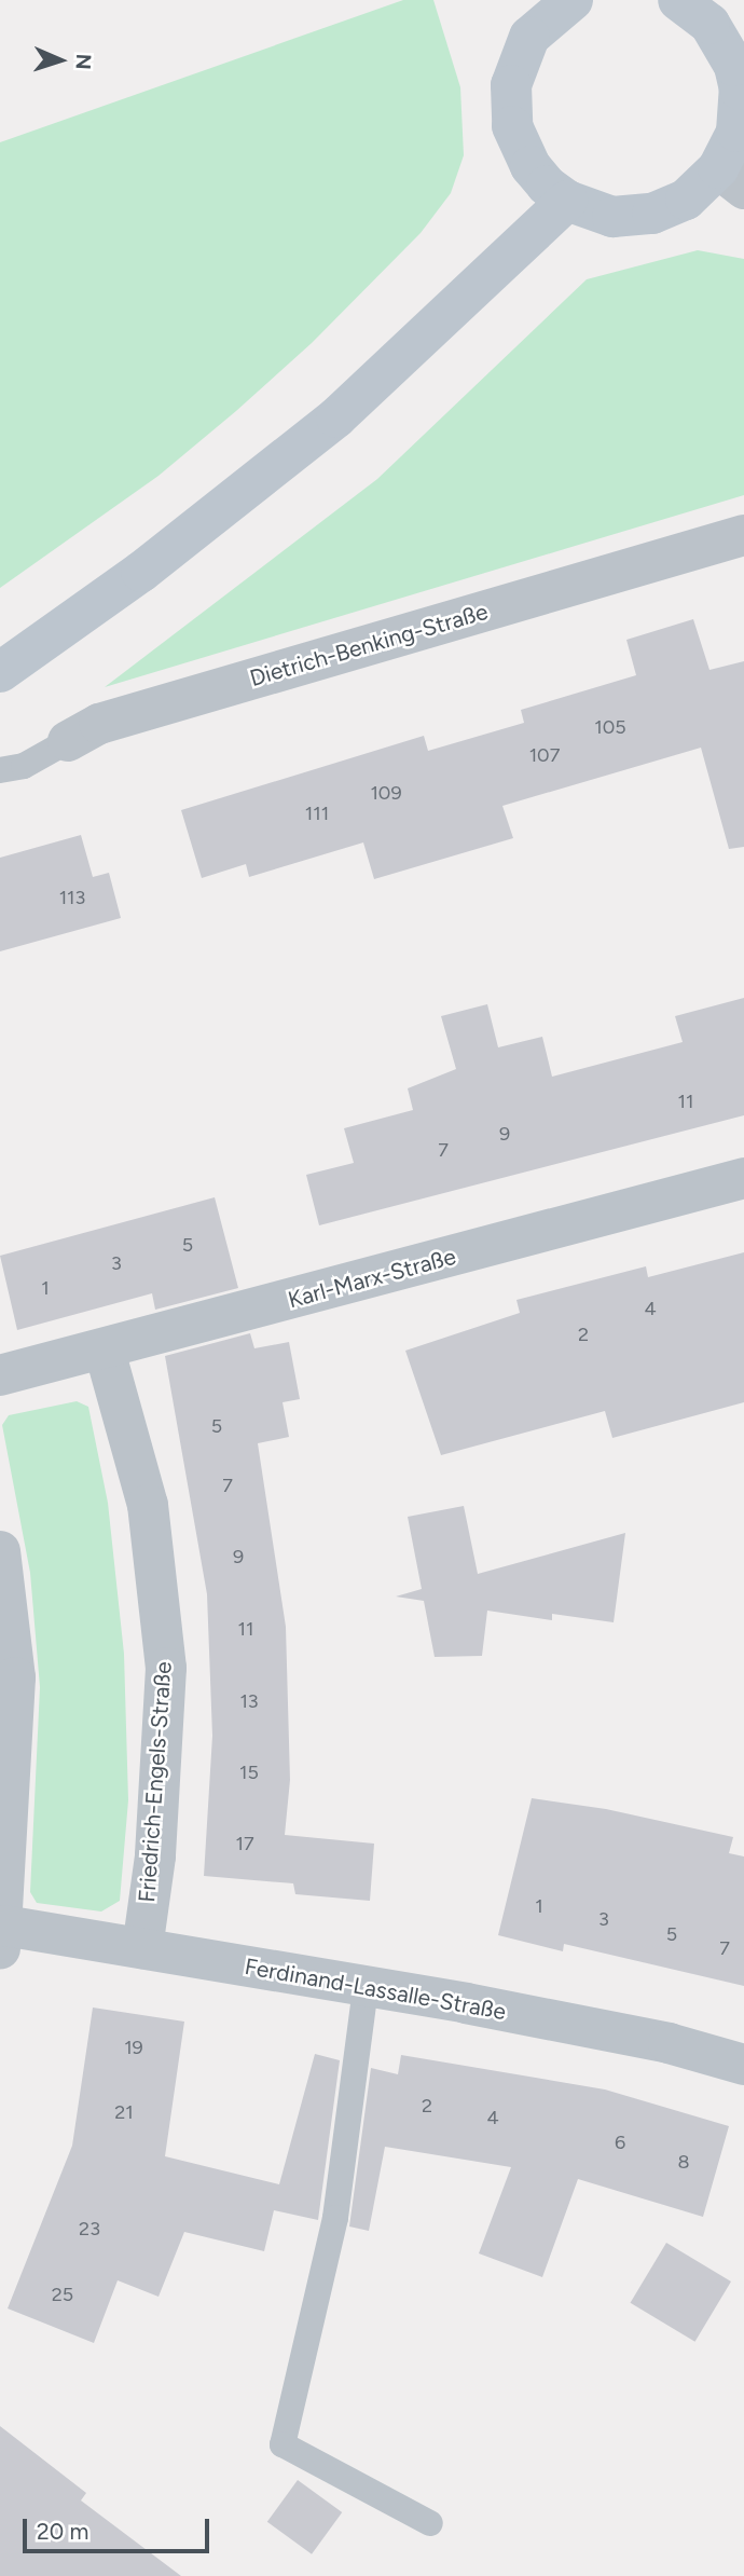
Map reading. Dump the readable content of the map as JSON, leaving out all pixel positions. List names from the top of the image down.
{
  "streets": {
    "street": [
      "Dietrich-Benking-Straße",
      "Karl-Marx-Straße",
      "Friedrich-Engels-Straße",
      "Ferdinand-Lassalle-Straße"
    ]
  },
  "crossings": [
    ["Karl-Marx-Straße", "Friedrich-Engels-Straße"],
    ["Friedrich-Engels-Straße", "Ferdinand-Lassalle-Straße"]
  ],
  "house_numbers": [
    "105",
    "107",
    "109",
    "111",
    "113",
    "11",
    "9",
    "7",
    "5",
    "3",
    "1",
    "4",
    "2",
    "5",
    "7",
    "9",
    "11",
    "13",
    "15",
    "17",
    "1",
    "3",
    "5",
    "7",
    "19",
    "2",
    "21",
    "4",
    "6",
    "8",
    "23",
    "25"
  ],
  "scale_bar": "20 m",
  "north": "right"
}
